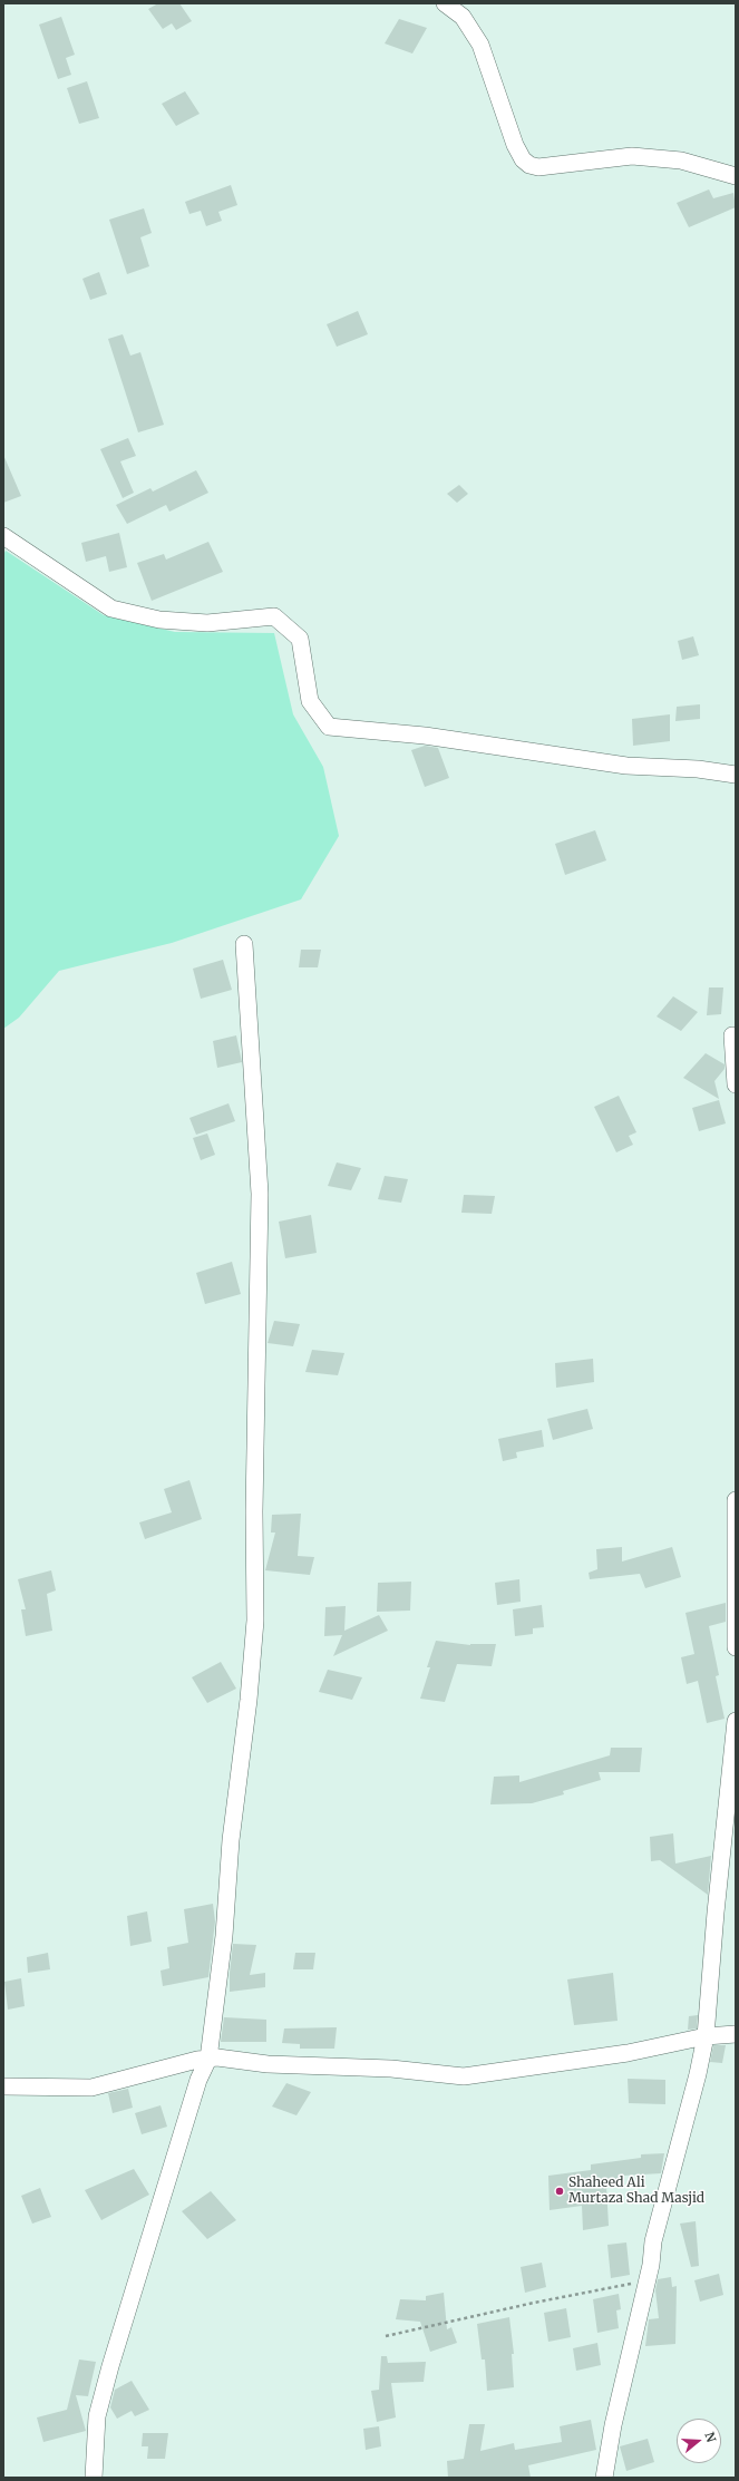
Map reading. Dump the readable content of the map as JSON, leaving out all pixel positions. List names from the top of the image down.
{
  "places": ["Shaheed Ali Murtaza Shad Masjid"],
  "north": "right"
}
